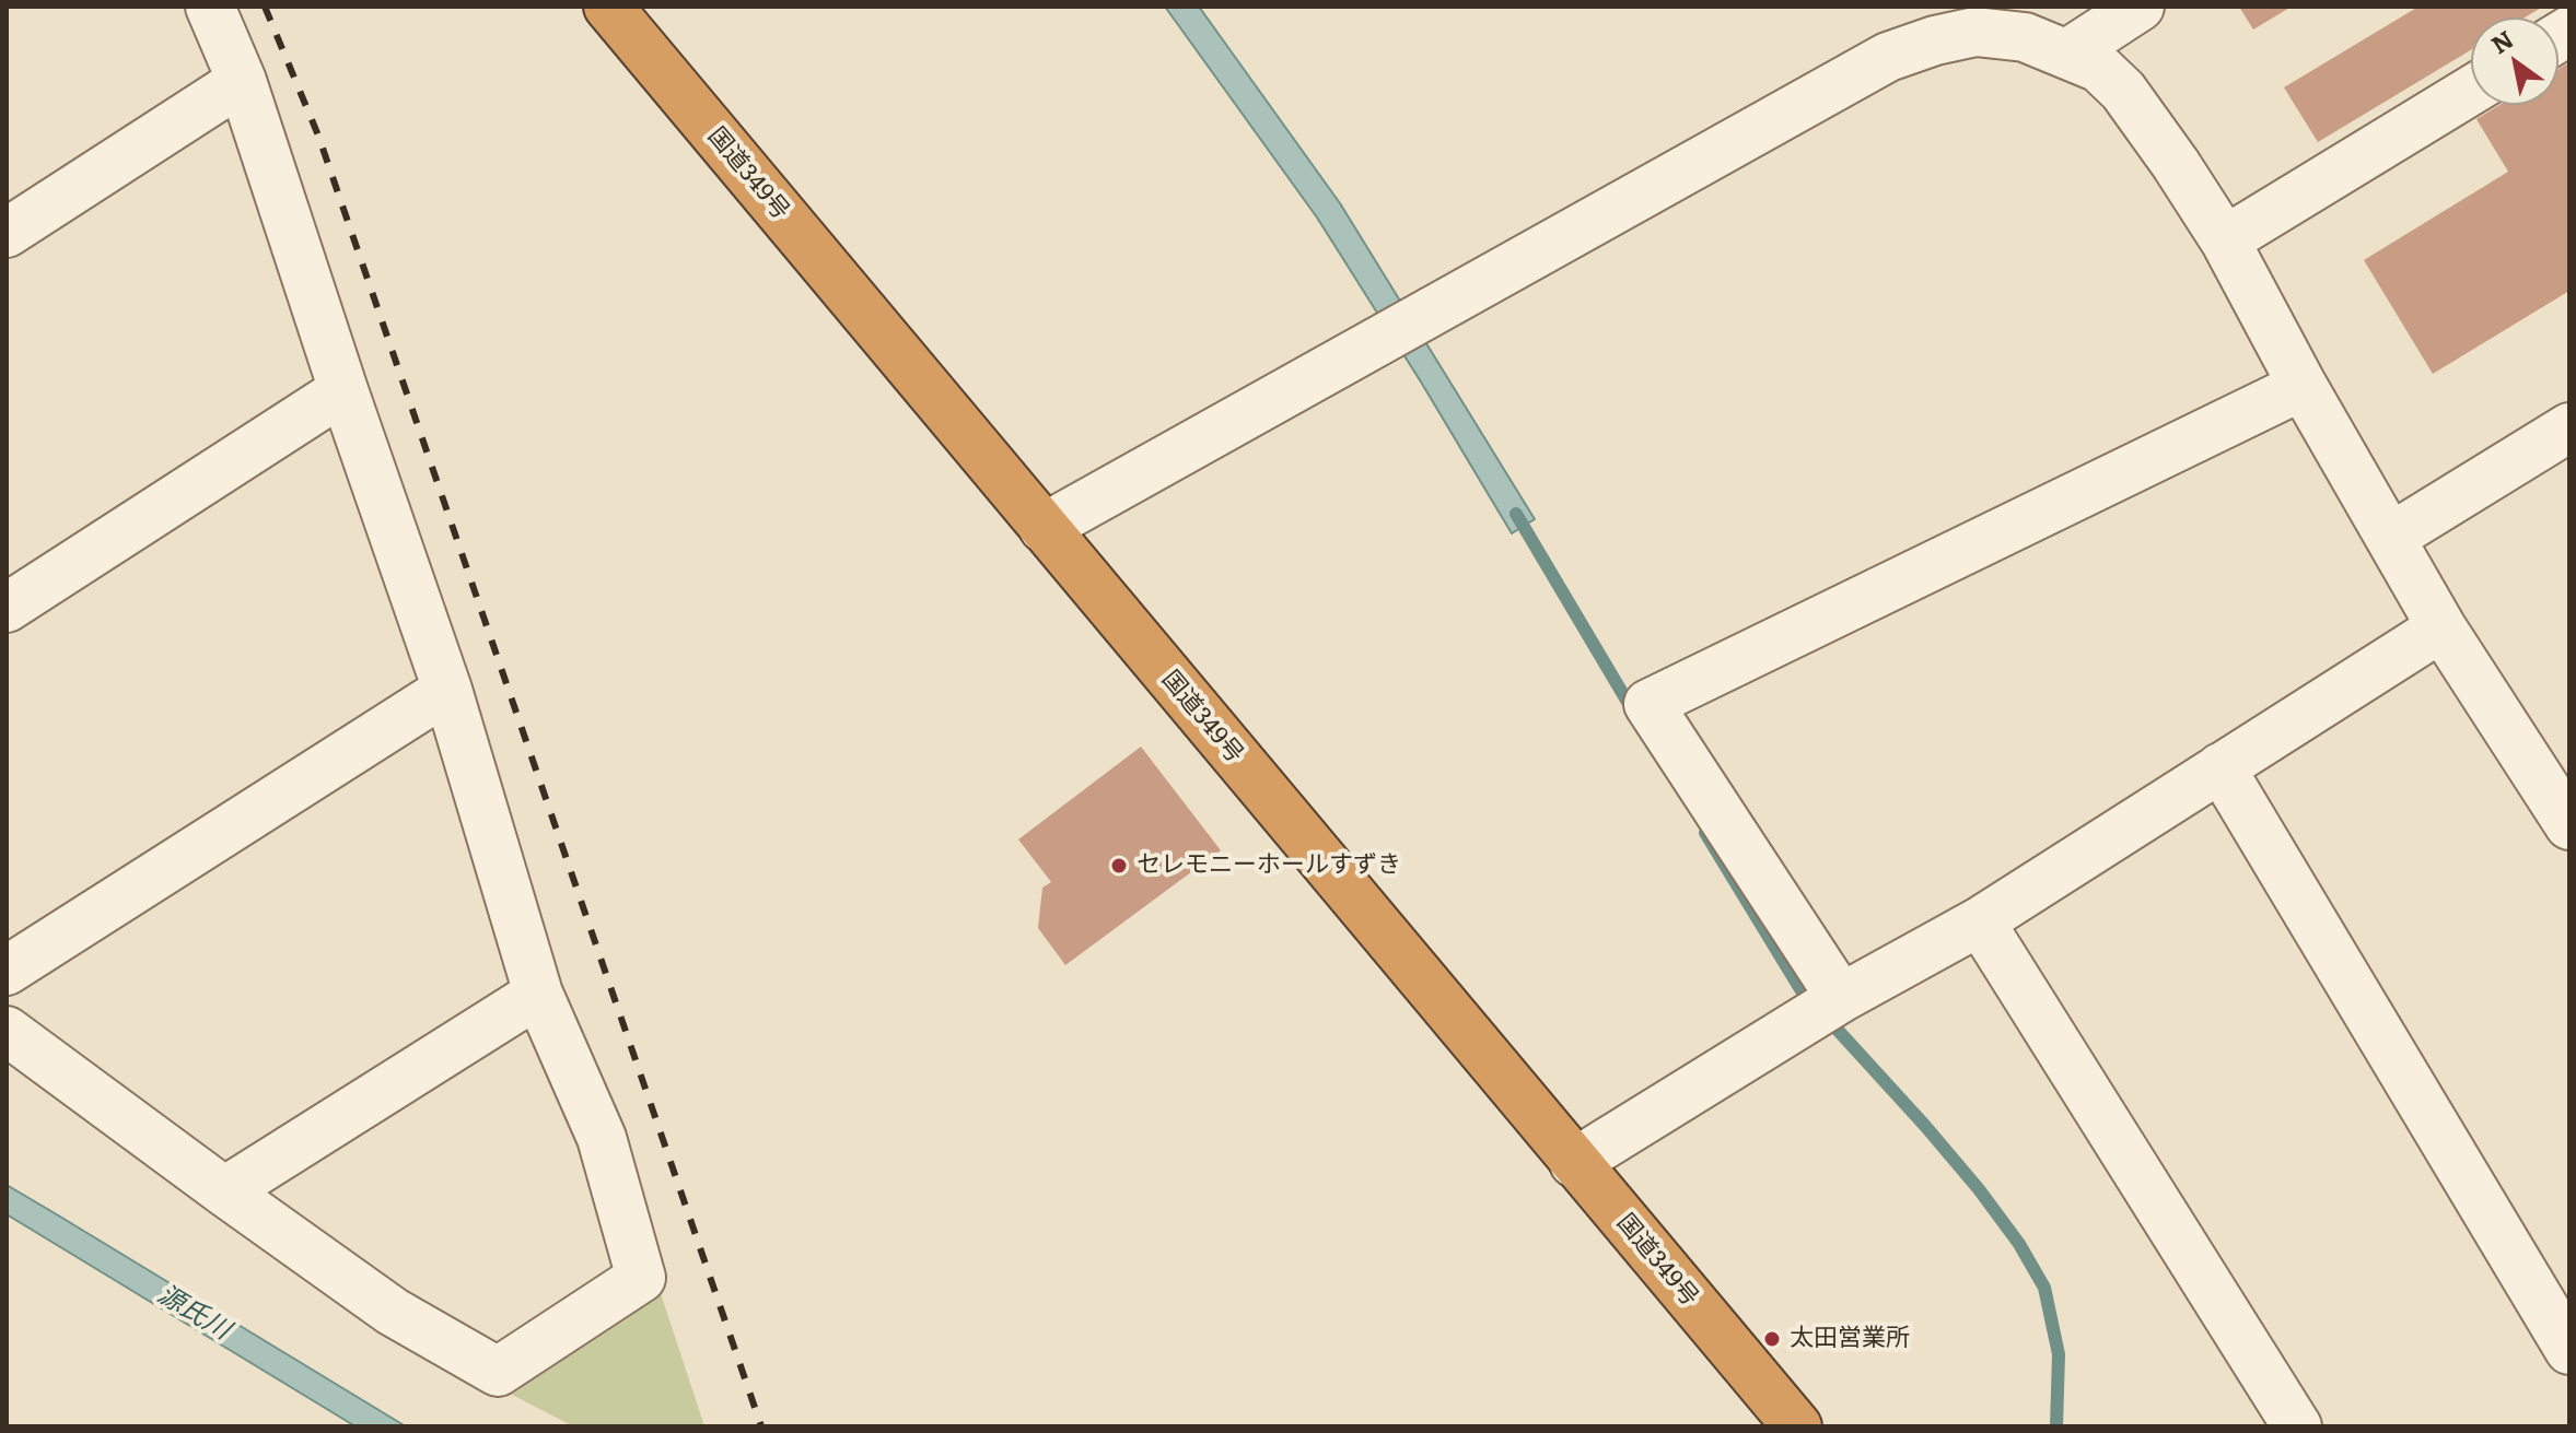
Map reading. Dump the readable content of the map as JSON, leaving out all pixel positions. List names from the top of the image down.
{
  "streets": {
    "highway": ["国道349号"]
  },
  "water": ["源氏川"],
  "places": ["セレモニーホールすずき", "太田営業所"],
  "north": "top left"
}
